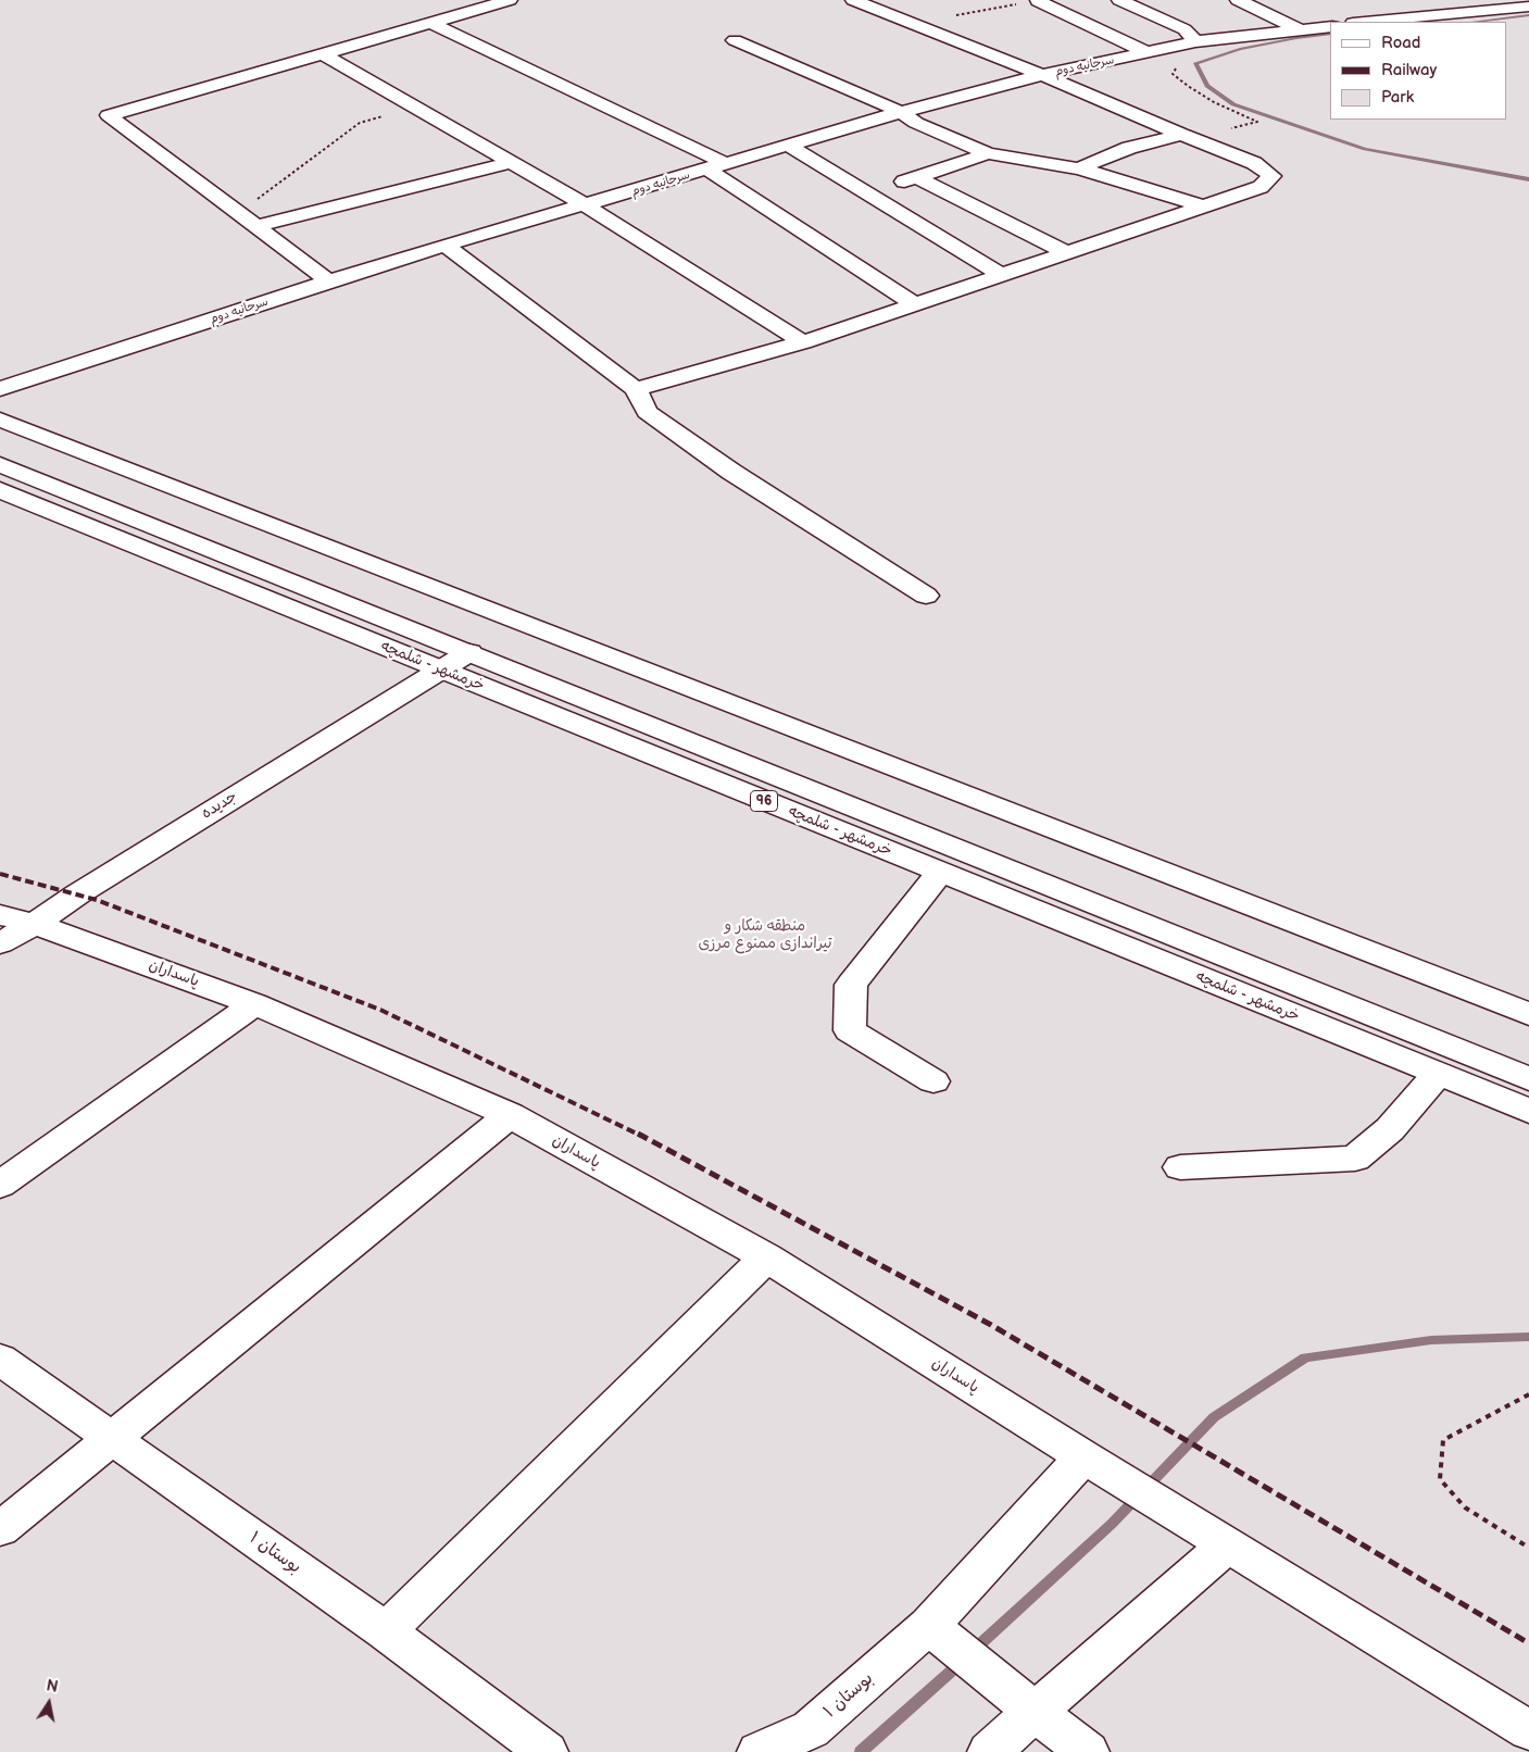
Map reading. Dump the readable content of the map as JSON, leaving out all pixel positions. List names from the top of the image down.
{
  "streets": {
    "main road": [
      "سرحانیه دوم",
      "خرمشهر - شلمچه",
      "96",
      "جدیده",
      "پاسداران",
      "بوستان ۱"
    ]
  },
  "crossings": [
    ["خرمشهر - شلمچه", "جدیده"],
    ["جدیده", "پاسداران"],
    ["پاسداران", "بوستان ۱"]
  ],
  "parks": ["منطقه شکار و تیراندازی ممنوع مرزی"],
  "legend": ["Road", "Railway", "Park"],
  "north": "top"
}
